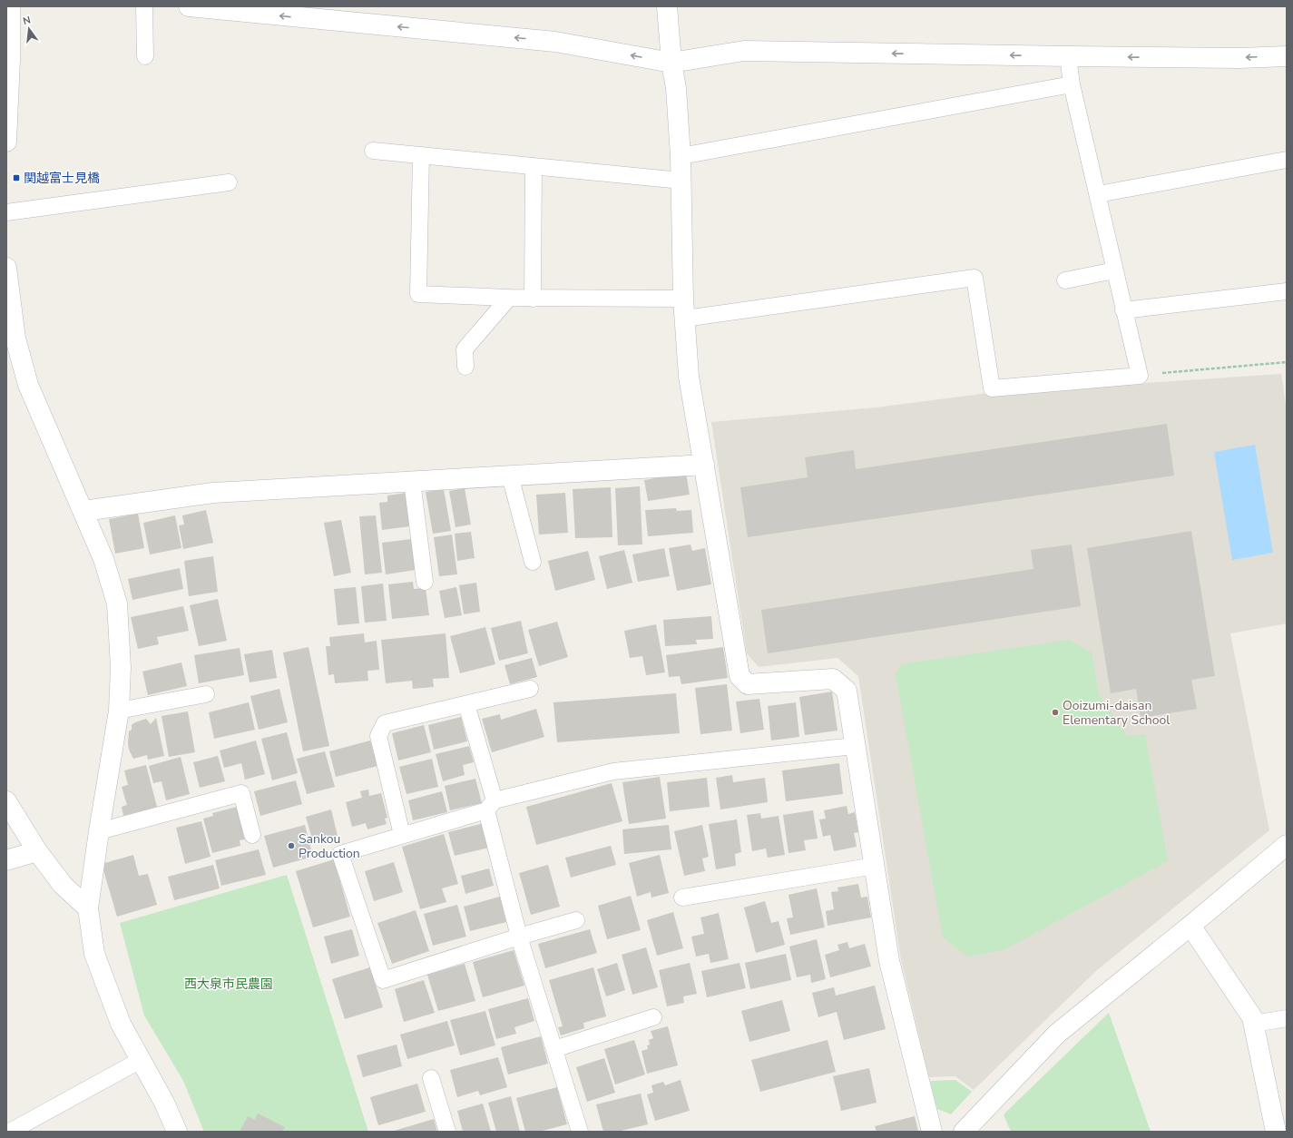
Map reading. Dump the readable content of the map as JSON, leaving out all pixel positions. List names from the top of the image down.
{
  "parks": ["西大泉市民農園"],
  "places": {
    "transit": ["関越富士見橋"],
    "other": ["Ooizumi-daisan Elementary School", "Sankou Production"]
  },
  "north": "top"
}
